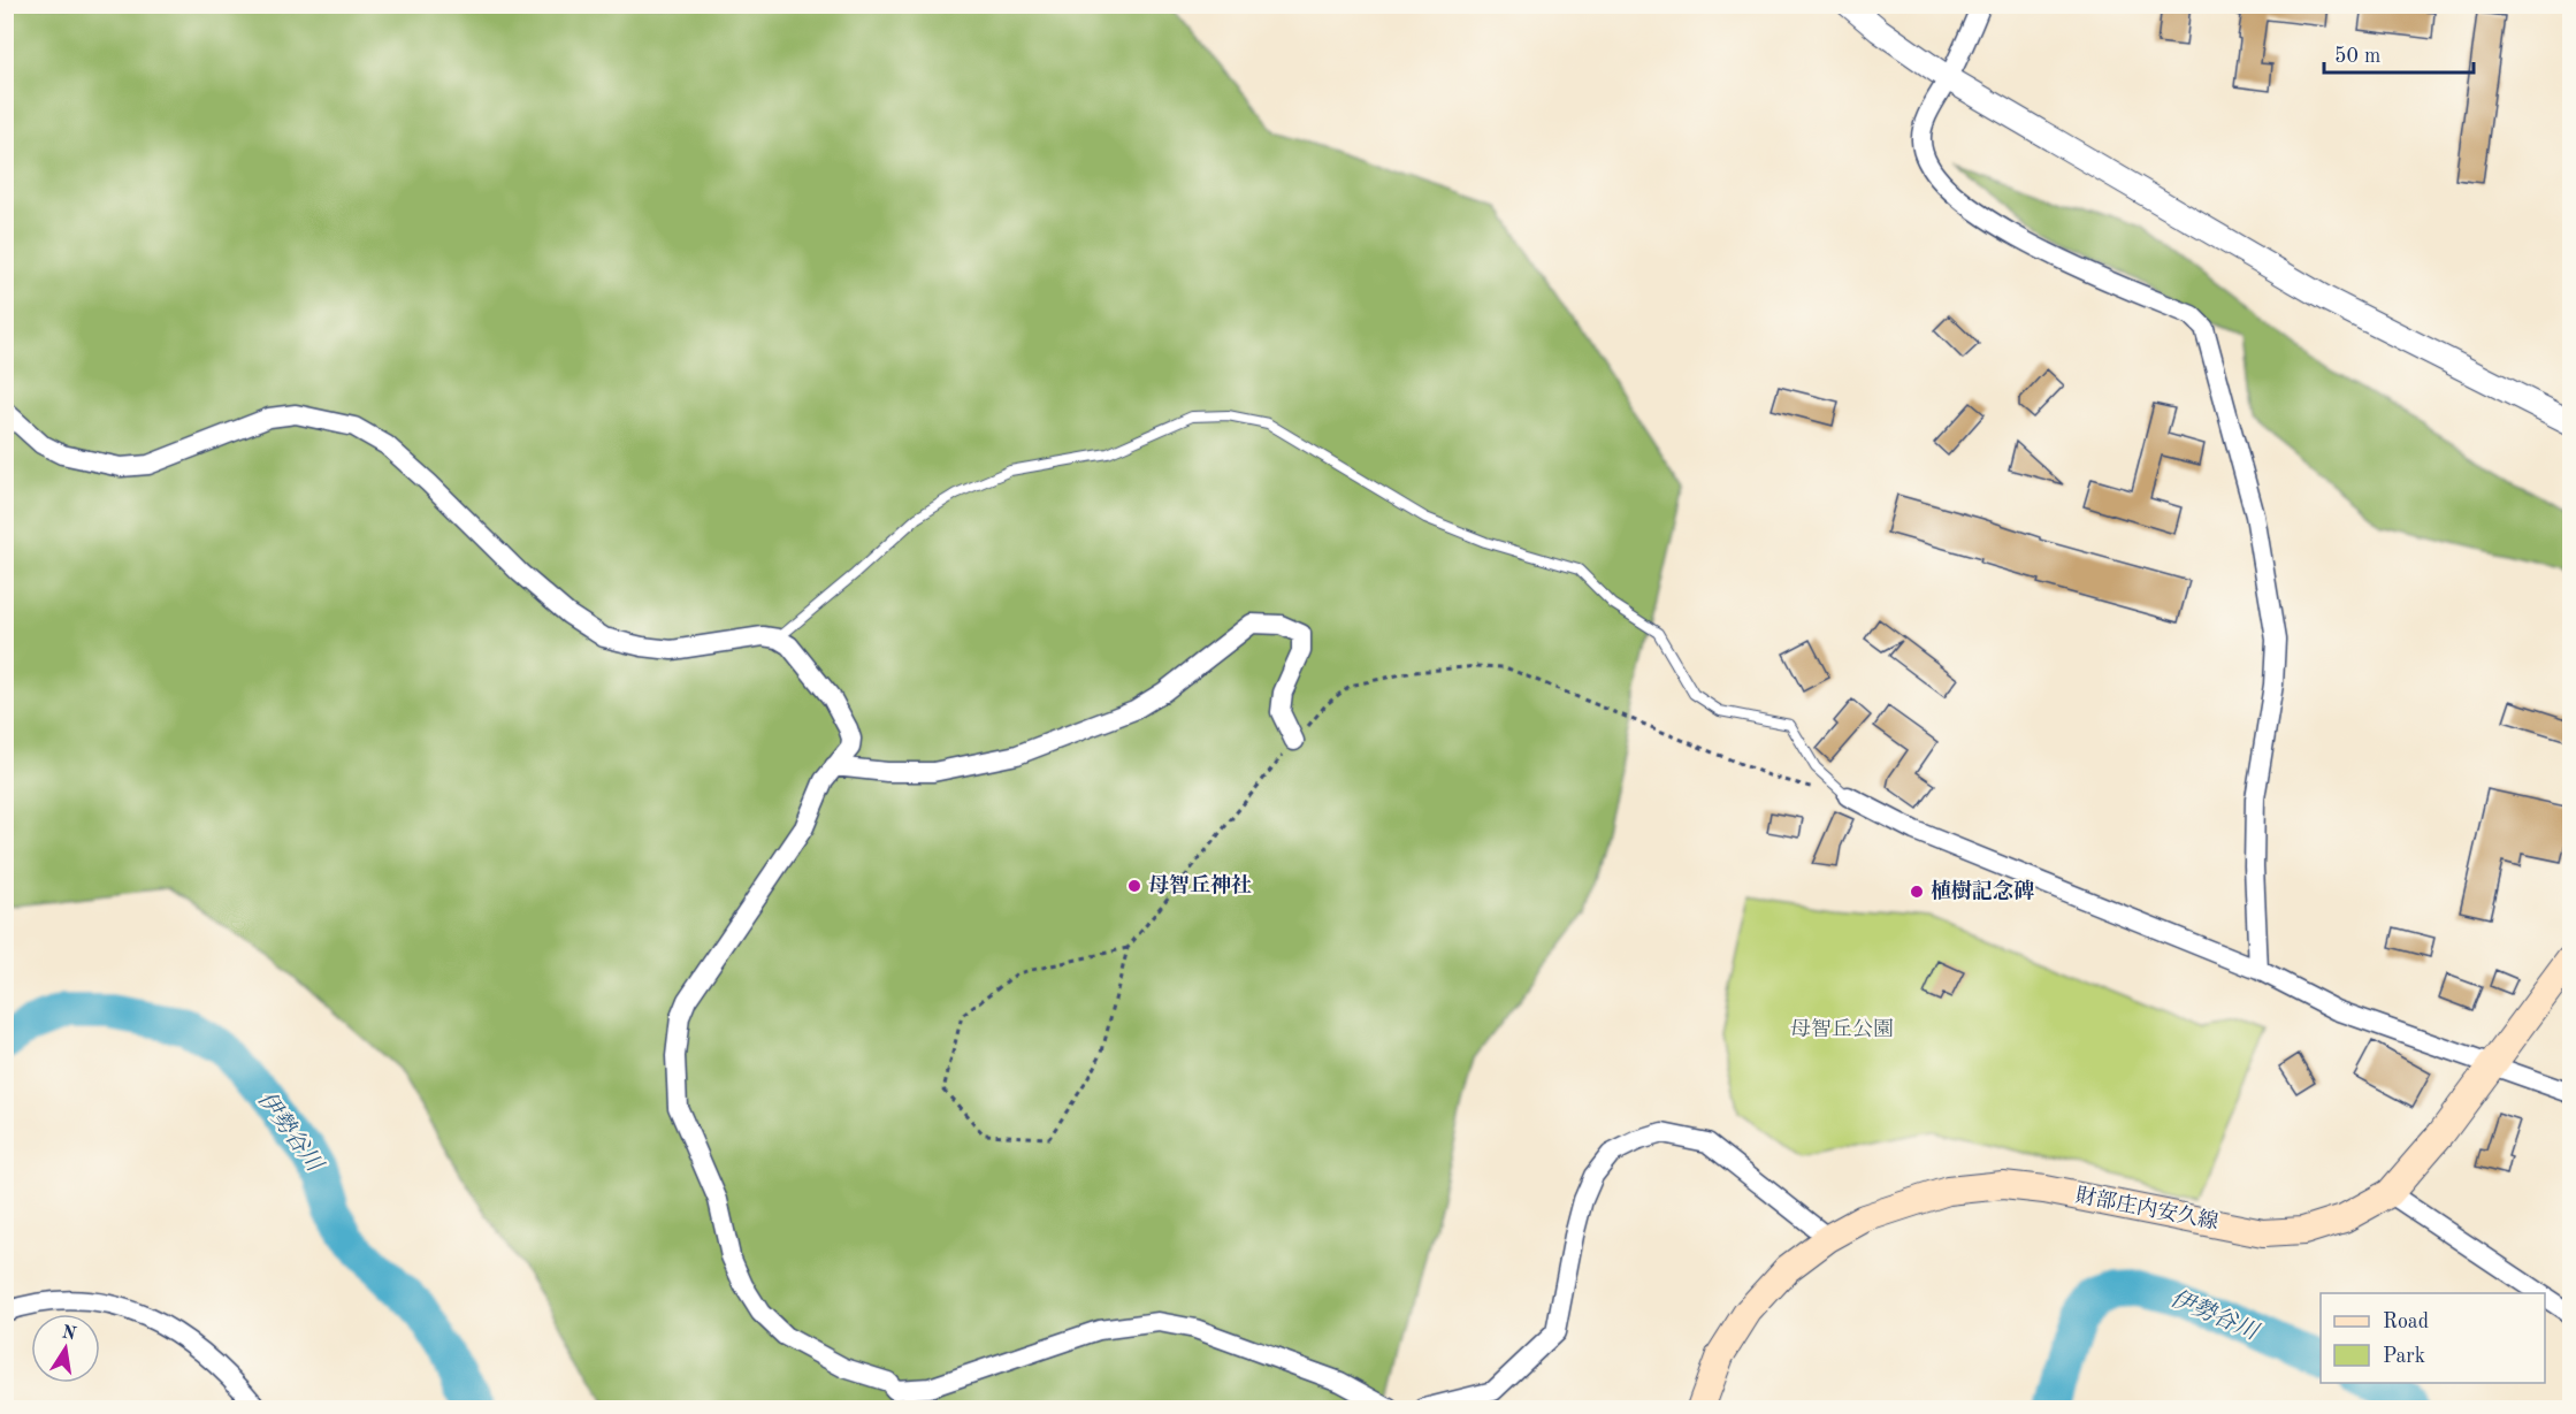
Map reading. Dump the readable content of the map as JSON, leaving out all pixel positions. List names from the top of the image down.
{
  "streets": {
    "main road": ["財部庄内安久線"]
  },
  "water": ["伊勢谷川"],
  "parks": ["母智丘公園"],
  "places": ["母智丘神社", "植樹記念碑"],
  "legend": ["Road", "Park"],
  "scale_bar": "50 m",
  "north": "top"
}
